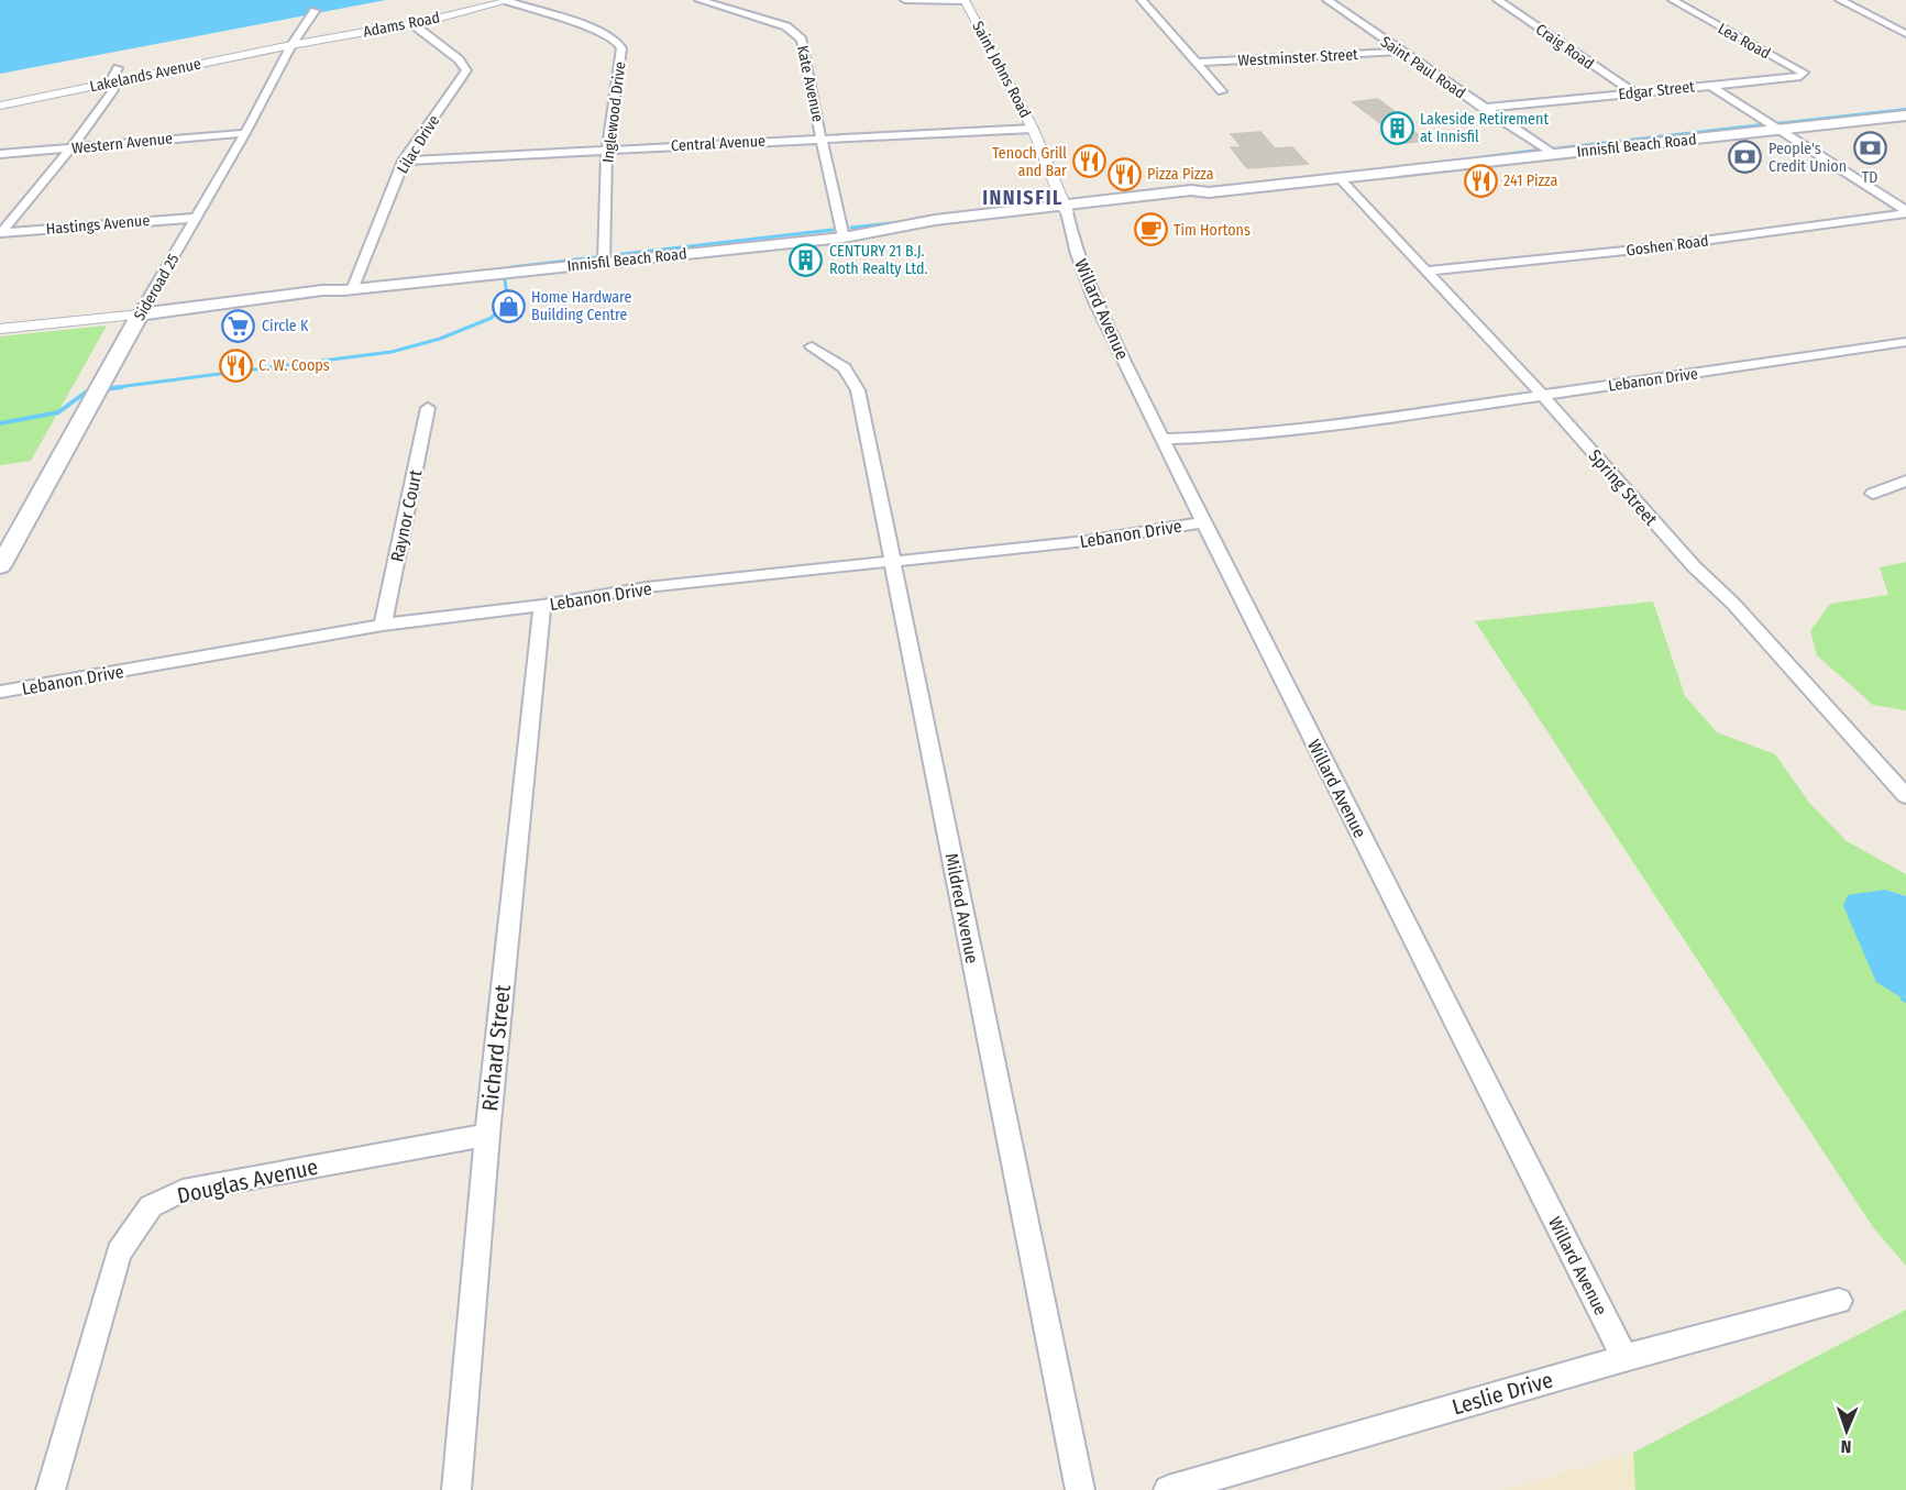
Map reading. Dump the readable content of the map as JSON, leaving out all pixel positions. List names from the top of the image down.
{
  "streets": {
    "main road": ["Innisfil Beach Road", "Sideroad 25"],
    "street": [
      "Adams Road",
      "Lea Road",
      "Craig Road",
      "Westminster Street",
      "Saint Paul Road",
      "Saint Johns Road",
      "Lakelands Avenue",
      "Kate Avenue",
      "Edgar Street",
      "Inglewood Drive",
      "Western Avenue",
      "Central Avenue",
      "Lilac Drive",
      "Hastings Avenue",
      "Goshen Road",
      "Willard Avenue",
      "Lebanon Drive",
      "Spring Street",
      "Raynor Court",
      "Mildred Avenue",
      "Richard Street",
      "Douglas Avenue",
      "Leslie Drive"
    ]
  },
  "crossings": [
    ["Adams Road", "Lakelands Avenue"],
    ["Adams Road", "Inglewood Drive"],
    ["Adams Road", "Lilac Drive"],
    ["Adams Road", "Sideroad 25"],
    ["Lea Road", "Edgar Street"],
    ["Craig Road", "Edgar Street"],
    ["Westminster Street", "Saint Paul Road"],
    ["Saint Paul Road", "Edgar Street"],
    ["Saint Paul Road", "Innisfil Beach Road"],
    ["Saint Johns Road", "Central Avenue"],
    ["Saint Johns Road", "Innisfil Beach Road"],
    ["Saint Johns Road", "Willard Avenue"],
    ["Lakelands Avenue", "Sideroad 25"],
    ["Kate Avenue", "Central Avenue"],
    ["Kate Avenue", "Innisfil Beach Road"],
    ["Inglewood Drive", "Central Avenue"],
    ["Inglewood Drive", "Innisfil Beach Road"],
    ["Western Avenue", "Sideroad 25"],
    ["Central Avenue", "Lilac Drive"],
    ["Lilac Drive", "Innisfil Beach Road"],
    ["Innisfil Beach Road", "Sideroad 25"],
    ["Innisfil Beach Road", "Willard Avenue"],
    ["Innisfil Beach Road", "Spring Street"],
    ["Hastings Avenue", "Sideroad 25"],
    ["Goshen Road", "Spring Street"],
    ["Willard Avenue", "Lebanon Drive"],
    ["Willard Avenue", "Leslie Drive"],
    ["Lebanon Drive", "Spring Street"],
    ["Lebanon Drive", "Raynor Court"],
    ["Lebanon Drive", "Mildred Avenue"],
    ["Lebanon Drive", "Richard Street"],
    ["Richard Street", "Douglas Avenue"]
  ],
  "districts": ["INNISFIL"],
  "places": {
    "building": ["Lakeside Retirement at Innisfil", "CENTURY 21 B.J. Roth Realty Ltd."],
    "bank": ["TD", "People's Credit Union"],
    "restaurant": [
      "Tenoch Grill and Bar",
      "Pizza Pizza",
      "241 Pizza",
      "C. W. Coops"
    ],
    "cafe": ["Tim Hortons"],
    "shop": ["Home Hardware Building Centre"],
    "supermarket": ["Circle K"]
  },
  "north": "bottom"
}
